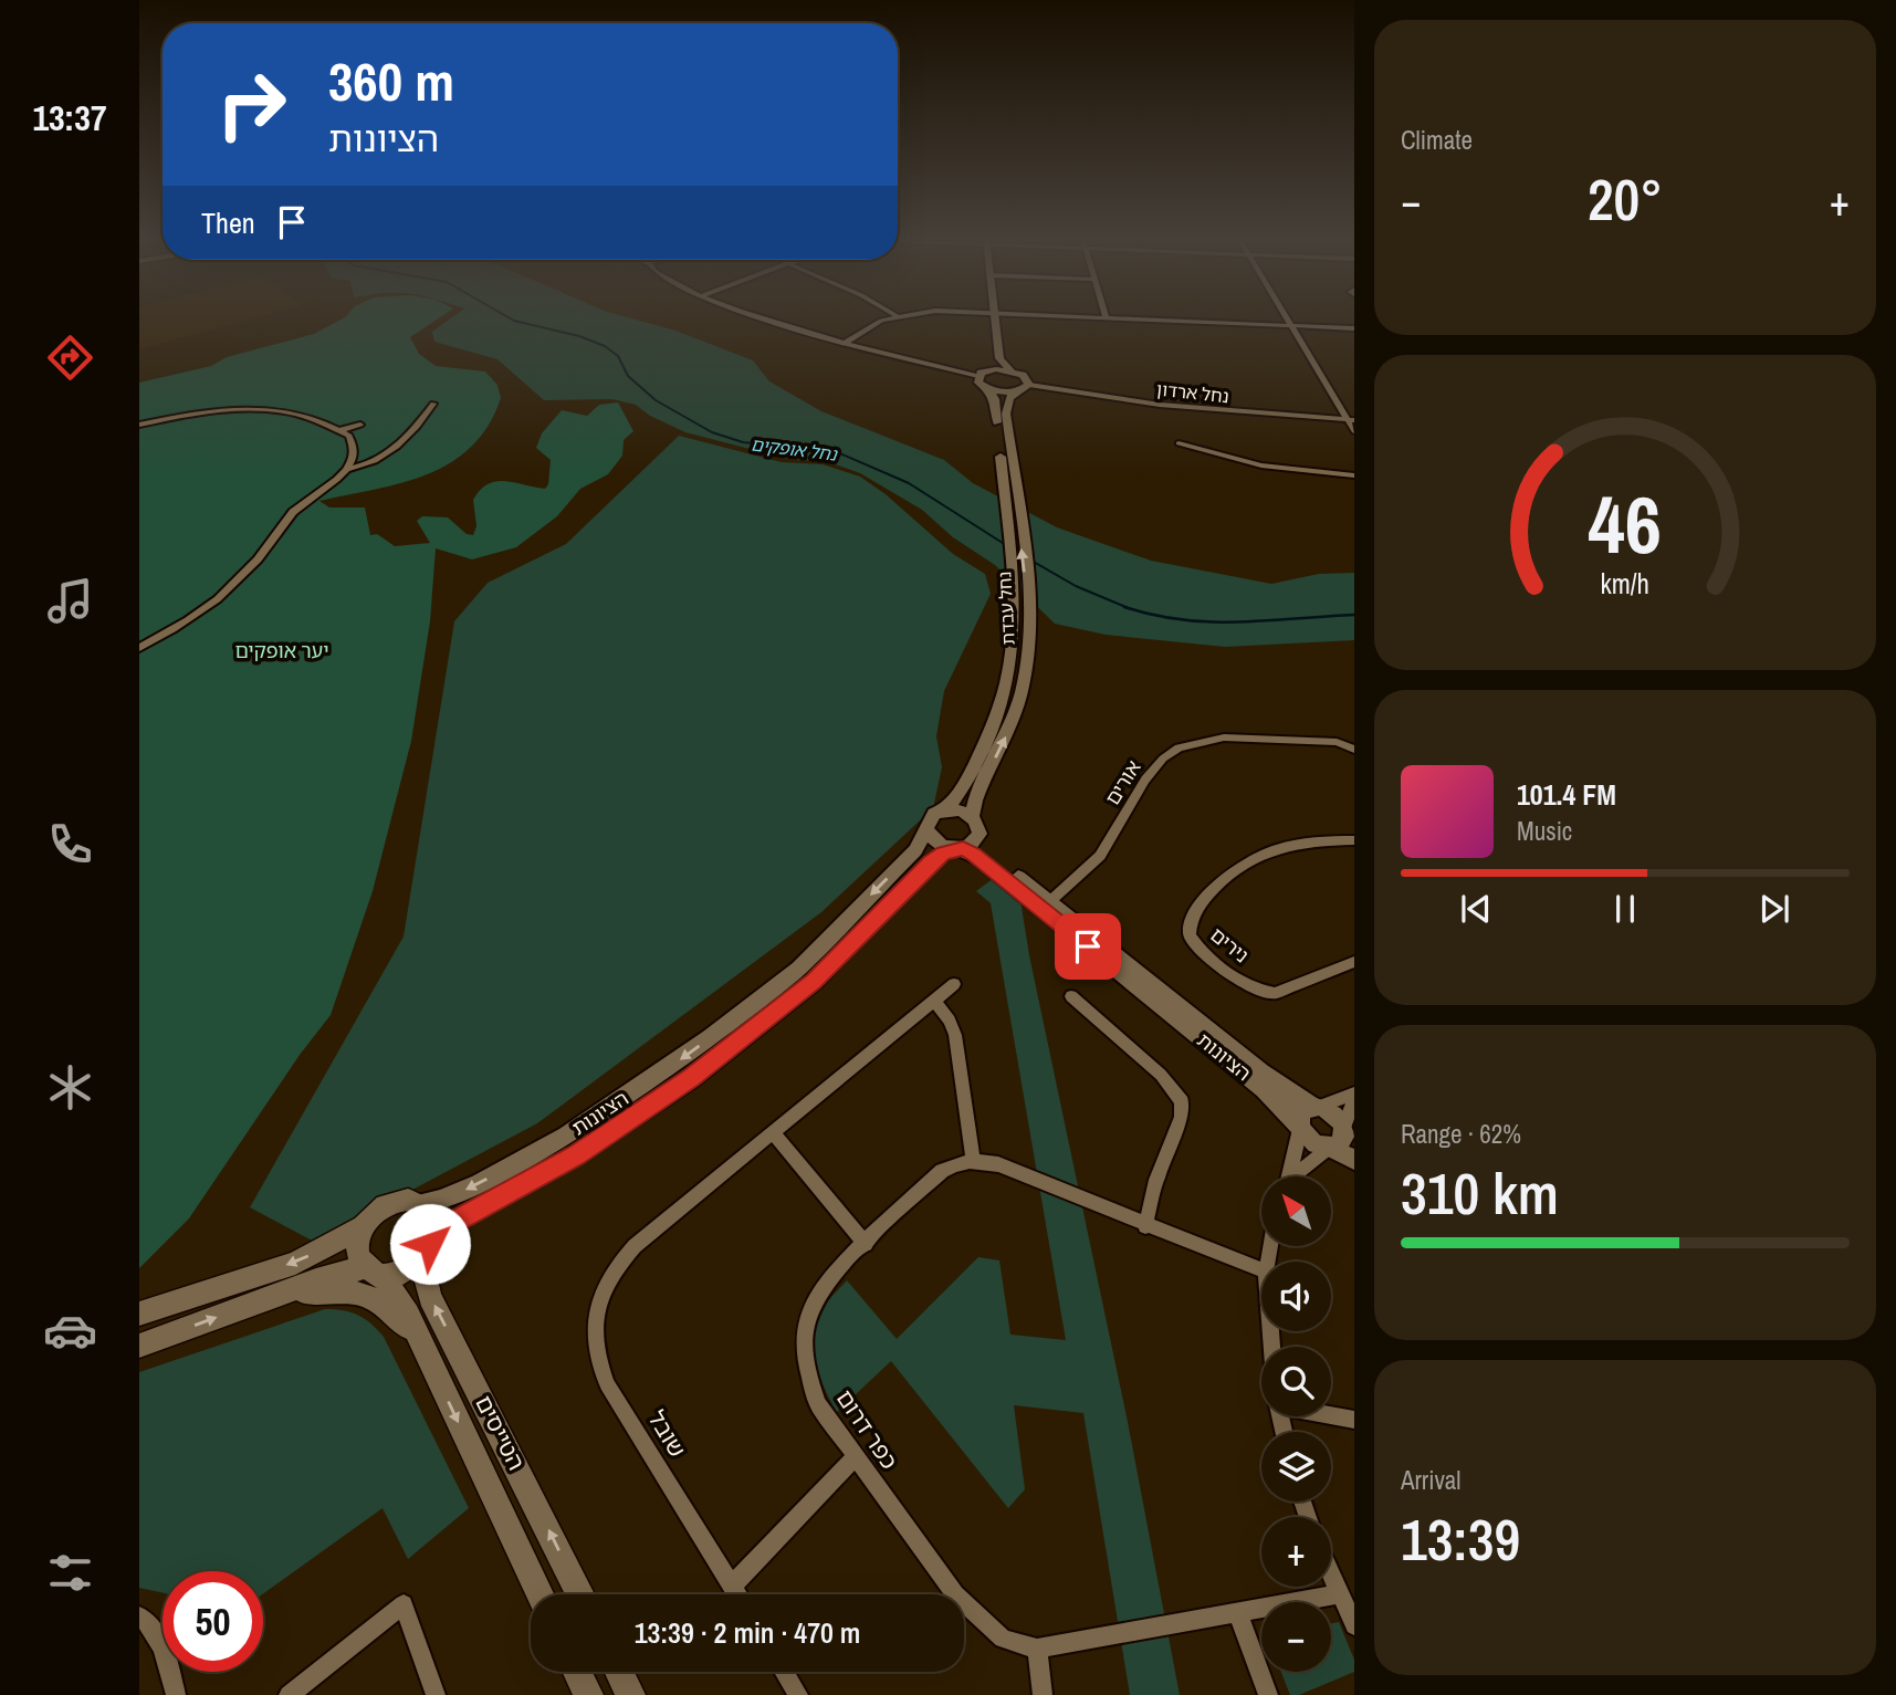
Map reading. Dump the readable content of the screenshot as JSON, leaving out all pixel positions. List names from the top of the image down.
{
  "streets": {
    "main road": ["הטייסים"],
    "street": [
      "נחל ארדון",
      "נחל עבדת",
      "אורים",
      "נירים",
      "הציונות",
      "כפר דרום",
      "שובל"
    ]
  },
  "crossings": [
    ["נחל עבדת", "הציונות"],
    ["אורים", "הציונות"],
    ["הציונות", "הטייסים"]
  ],
  "water": ["נחל אופקים"],
  "parks": ["יער אופקים"],
  "north": "top left",
  "page": {
    "tabs": "13:37",
    "tile": [
      "Climate",
      ["Range · 62%", "310 km"],
      ["Arrival", "13:39"]
    ],
    "turn": ["360 m", "הציונות"],
    "heat": ["−", "20°", "+"],
    "then": "Then",
    "song": ["101.4 FM", "Music"],
    "map_buttons": ["+", "−"],
    "limit": "50",
    "trip": "13:39 · 2 min · 470 m",
    "gauge": ["46", "km/h"]
  }
}
